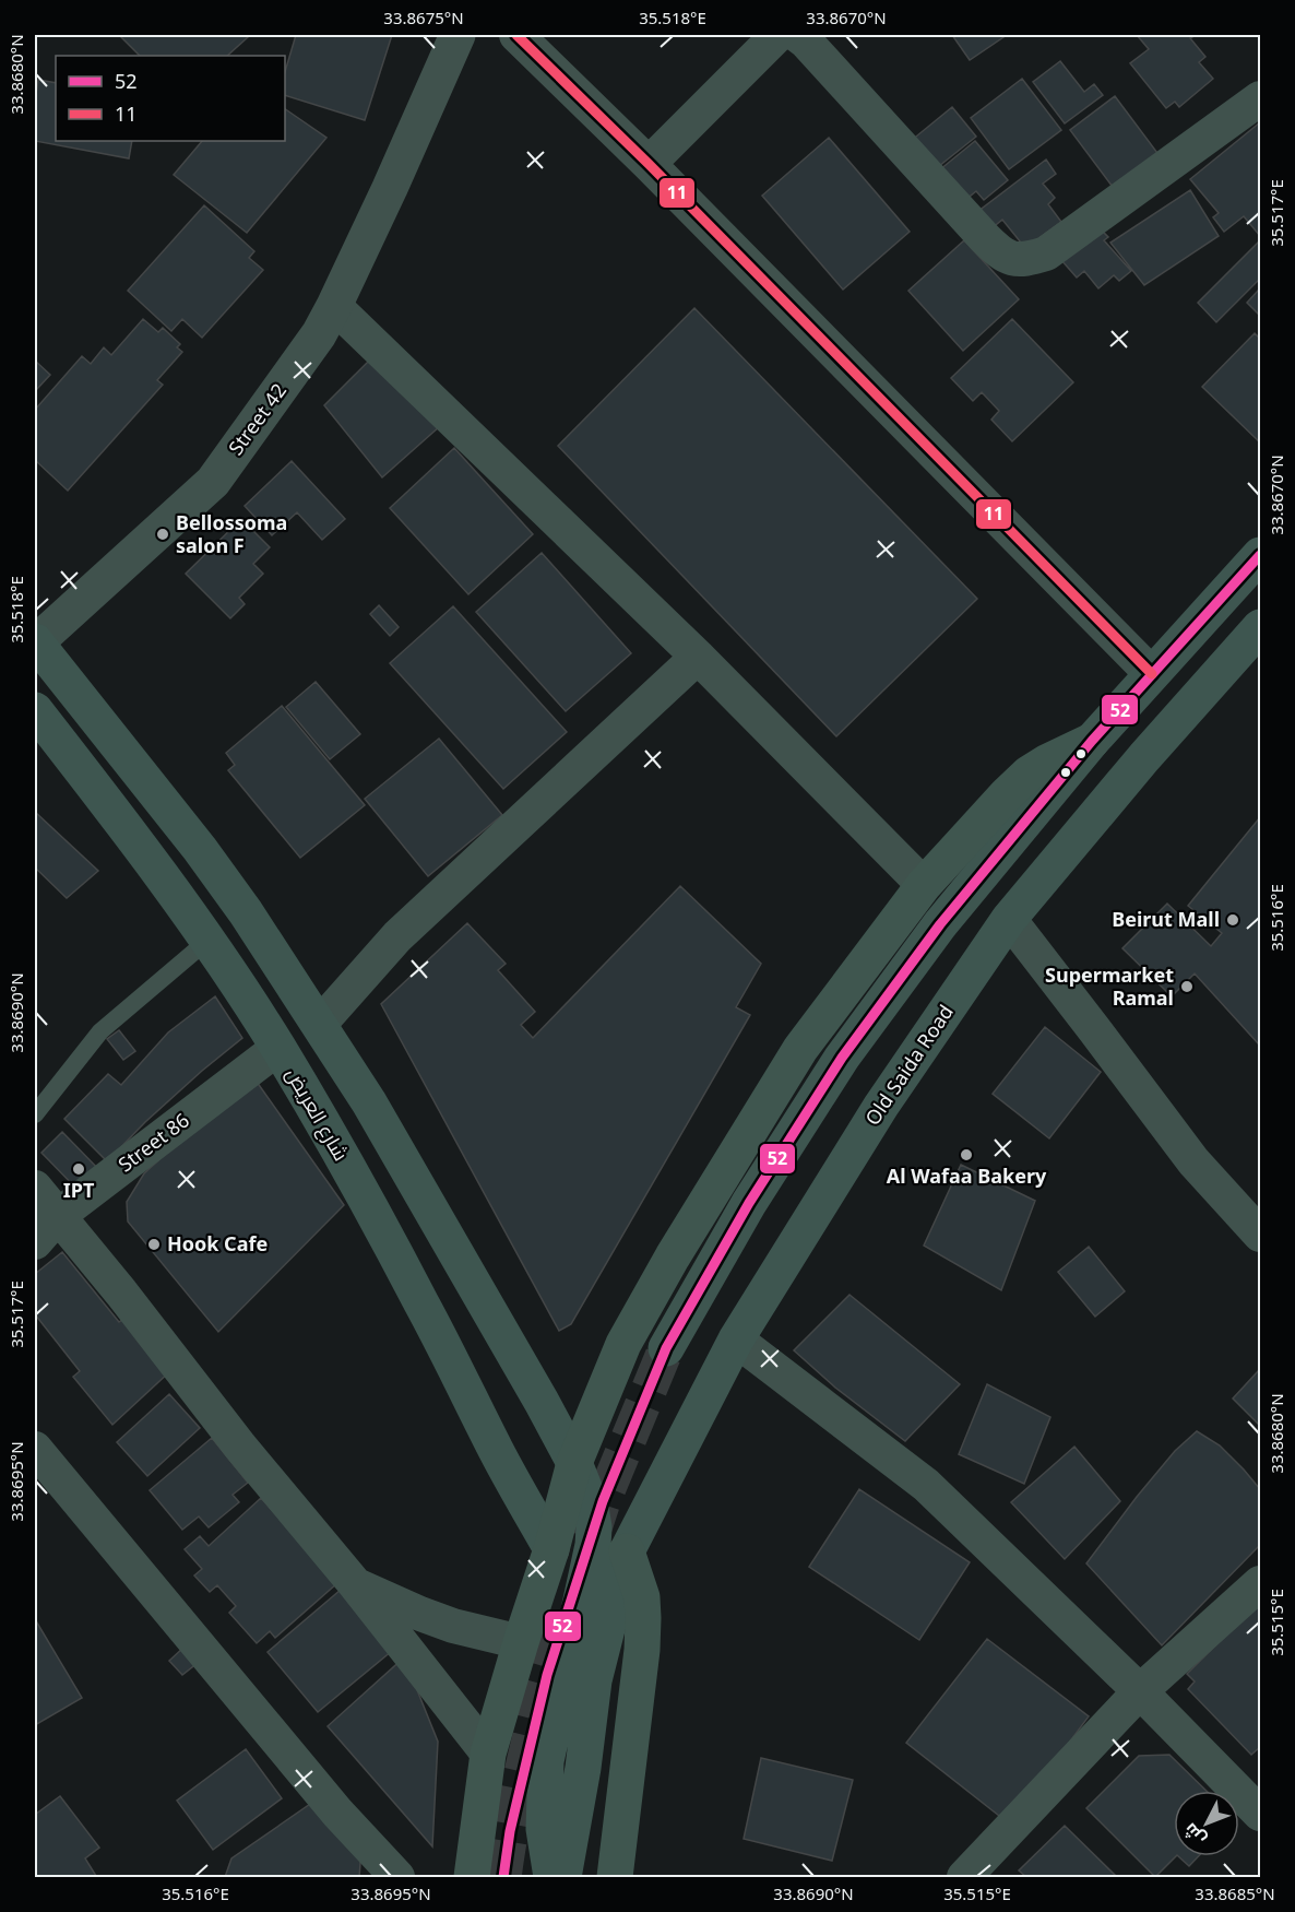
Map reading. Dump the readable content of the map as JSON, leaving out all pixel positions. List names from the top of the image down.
{
  "streets": {
    "main road": ["Old Saida Road", "شارع العريض"],
    "street": ["Street 42", "Street 86"]
  },
  "crossings": [
    ["شارع العريض", "Street 86"]
  ],
  "places": [
    "Bellossoma salon F",
    "Beirut Mall",
    "Supermarket Ramal",
    "Al Wafaa Bakery",
    "IPT",
    "Hook Cafe"
  ],
  "lines": ["transit line 11", "transit line 52"],
  "legend": ["52", "11"],
  "north": "bottom left",
  "coordinates": [
    "33.8675°N",
    "35.518°E",
    "33.8670°N",
    "33.8680°N",
    "35.517°E",
    "35.516°E",
    "33.8690°N",
    "33.8695°N",
    "35.515°E",
    "33.8685°N"
  ]
}
